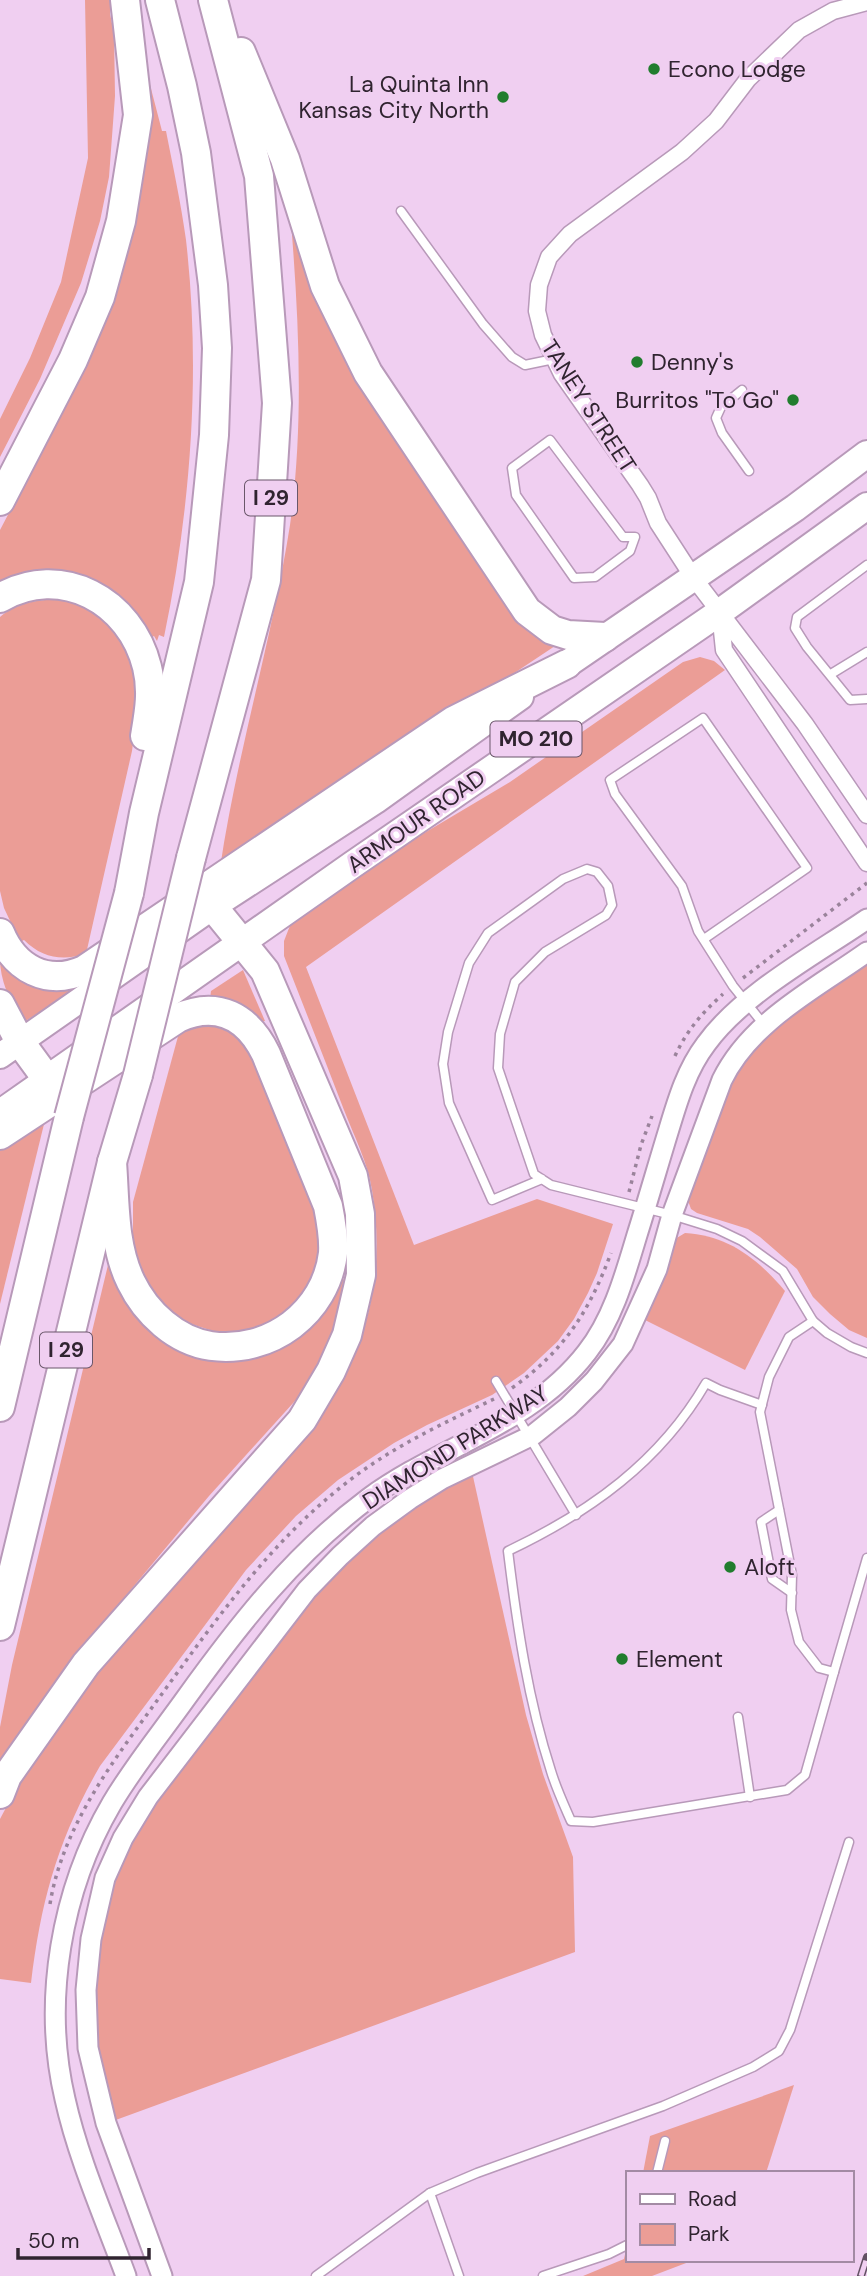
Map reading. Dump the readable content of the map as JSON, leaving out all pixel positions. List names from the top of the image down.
{
  "streets": {
    "highway": ["I 29", "MO 210", "ARMOUR ROAD"],
    "street": ["TANEY STREET", "DIAMOND PARKWAY"]
  },
  "crossings": [
    ["TANEY STREET", "ARMOUR ROAD"]
  ],
  "places": [
    "Econo Lodge",
    "La Quinta Inn Kansas City North",
    "Denny's",
    "Burritos \"To Go\"",
    "Aloft",
    "Element"
  ],
  "legend": ["Road", "Park"],
  "scale_bar": "50 m"
}
